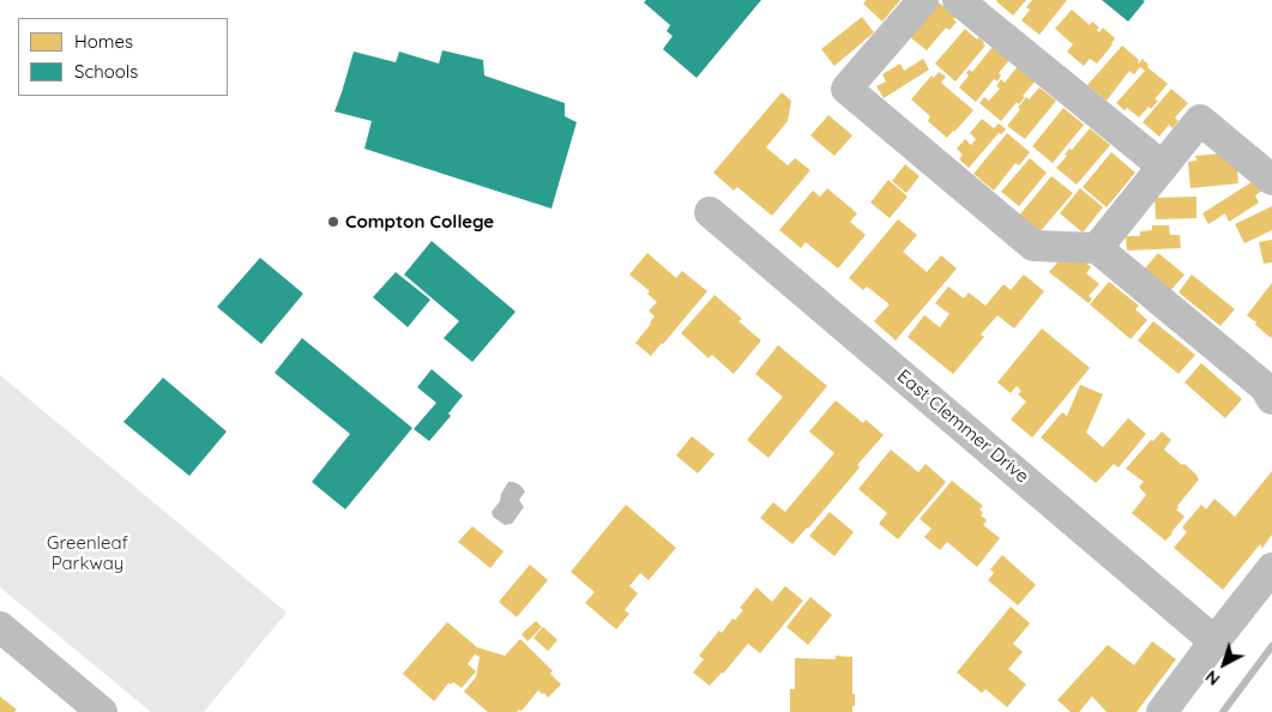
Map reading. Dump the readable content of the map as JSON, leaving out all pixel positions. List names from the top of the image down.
{
  "streets": {
    "street": ["East Clemmer Drive"]
  },
  "parks": ["Greenleaf Parkway"],
  "places": ["Compton College"],
  "legend": ["Homes", "Schools"],
  "north": "bottom left"
}
